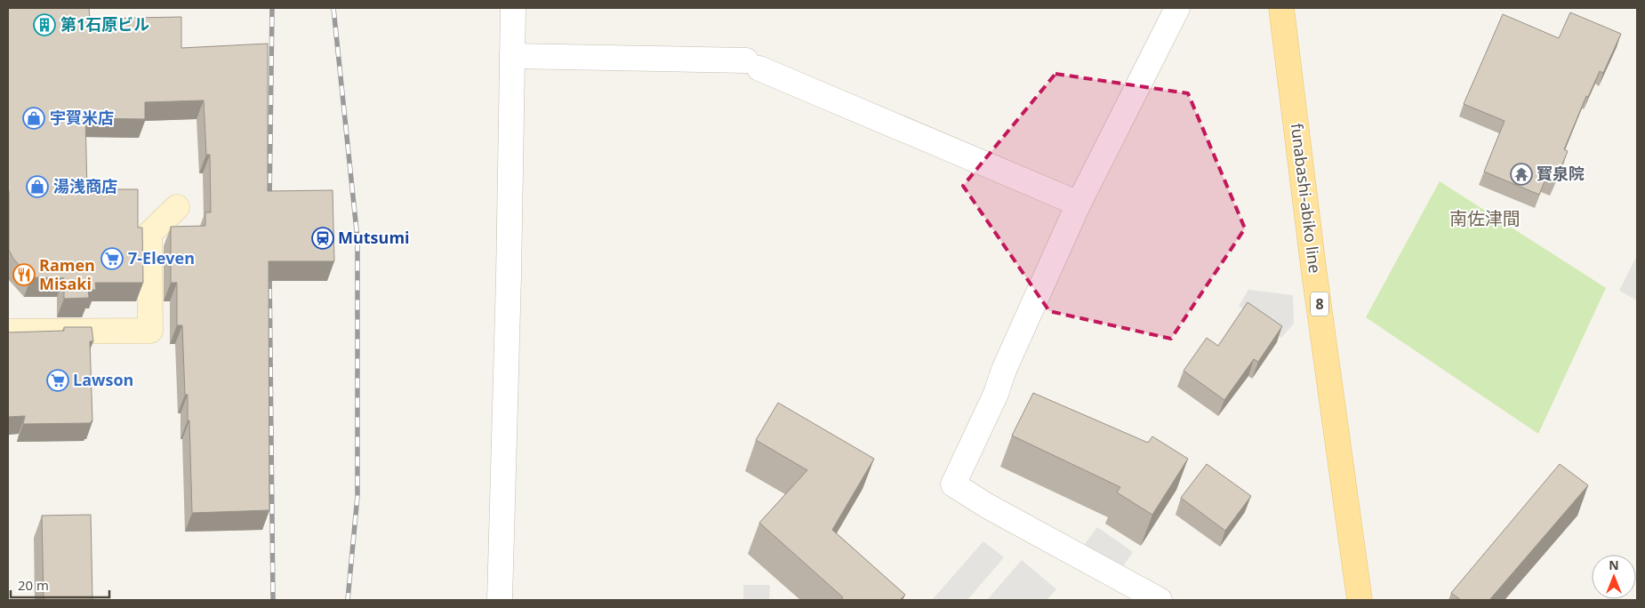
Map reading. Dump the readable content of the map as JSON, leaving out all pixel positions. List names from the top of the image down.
{
  "streets": {
    "main road": ["funabashi-abiko line", "8"]
  },
  "districts": ["南佐津間"],
  "places": {
    "building": ["第1石原ビル"],
    "shop": ["宇賀米店", "湯浅商店"],
    "temple": ["寳泉院"],
    "station": ["Mutsumi"],
    "supermarket": ["7-Eleven", "Lawson"],
    "restaurant": ["Ramen Misaki"]
  },
  "scale_bar": "20 m",
  "north": "top"
}
